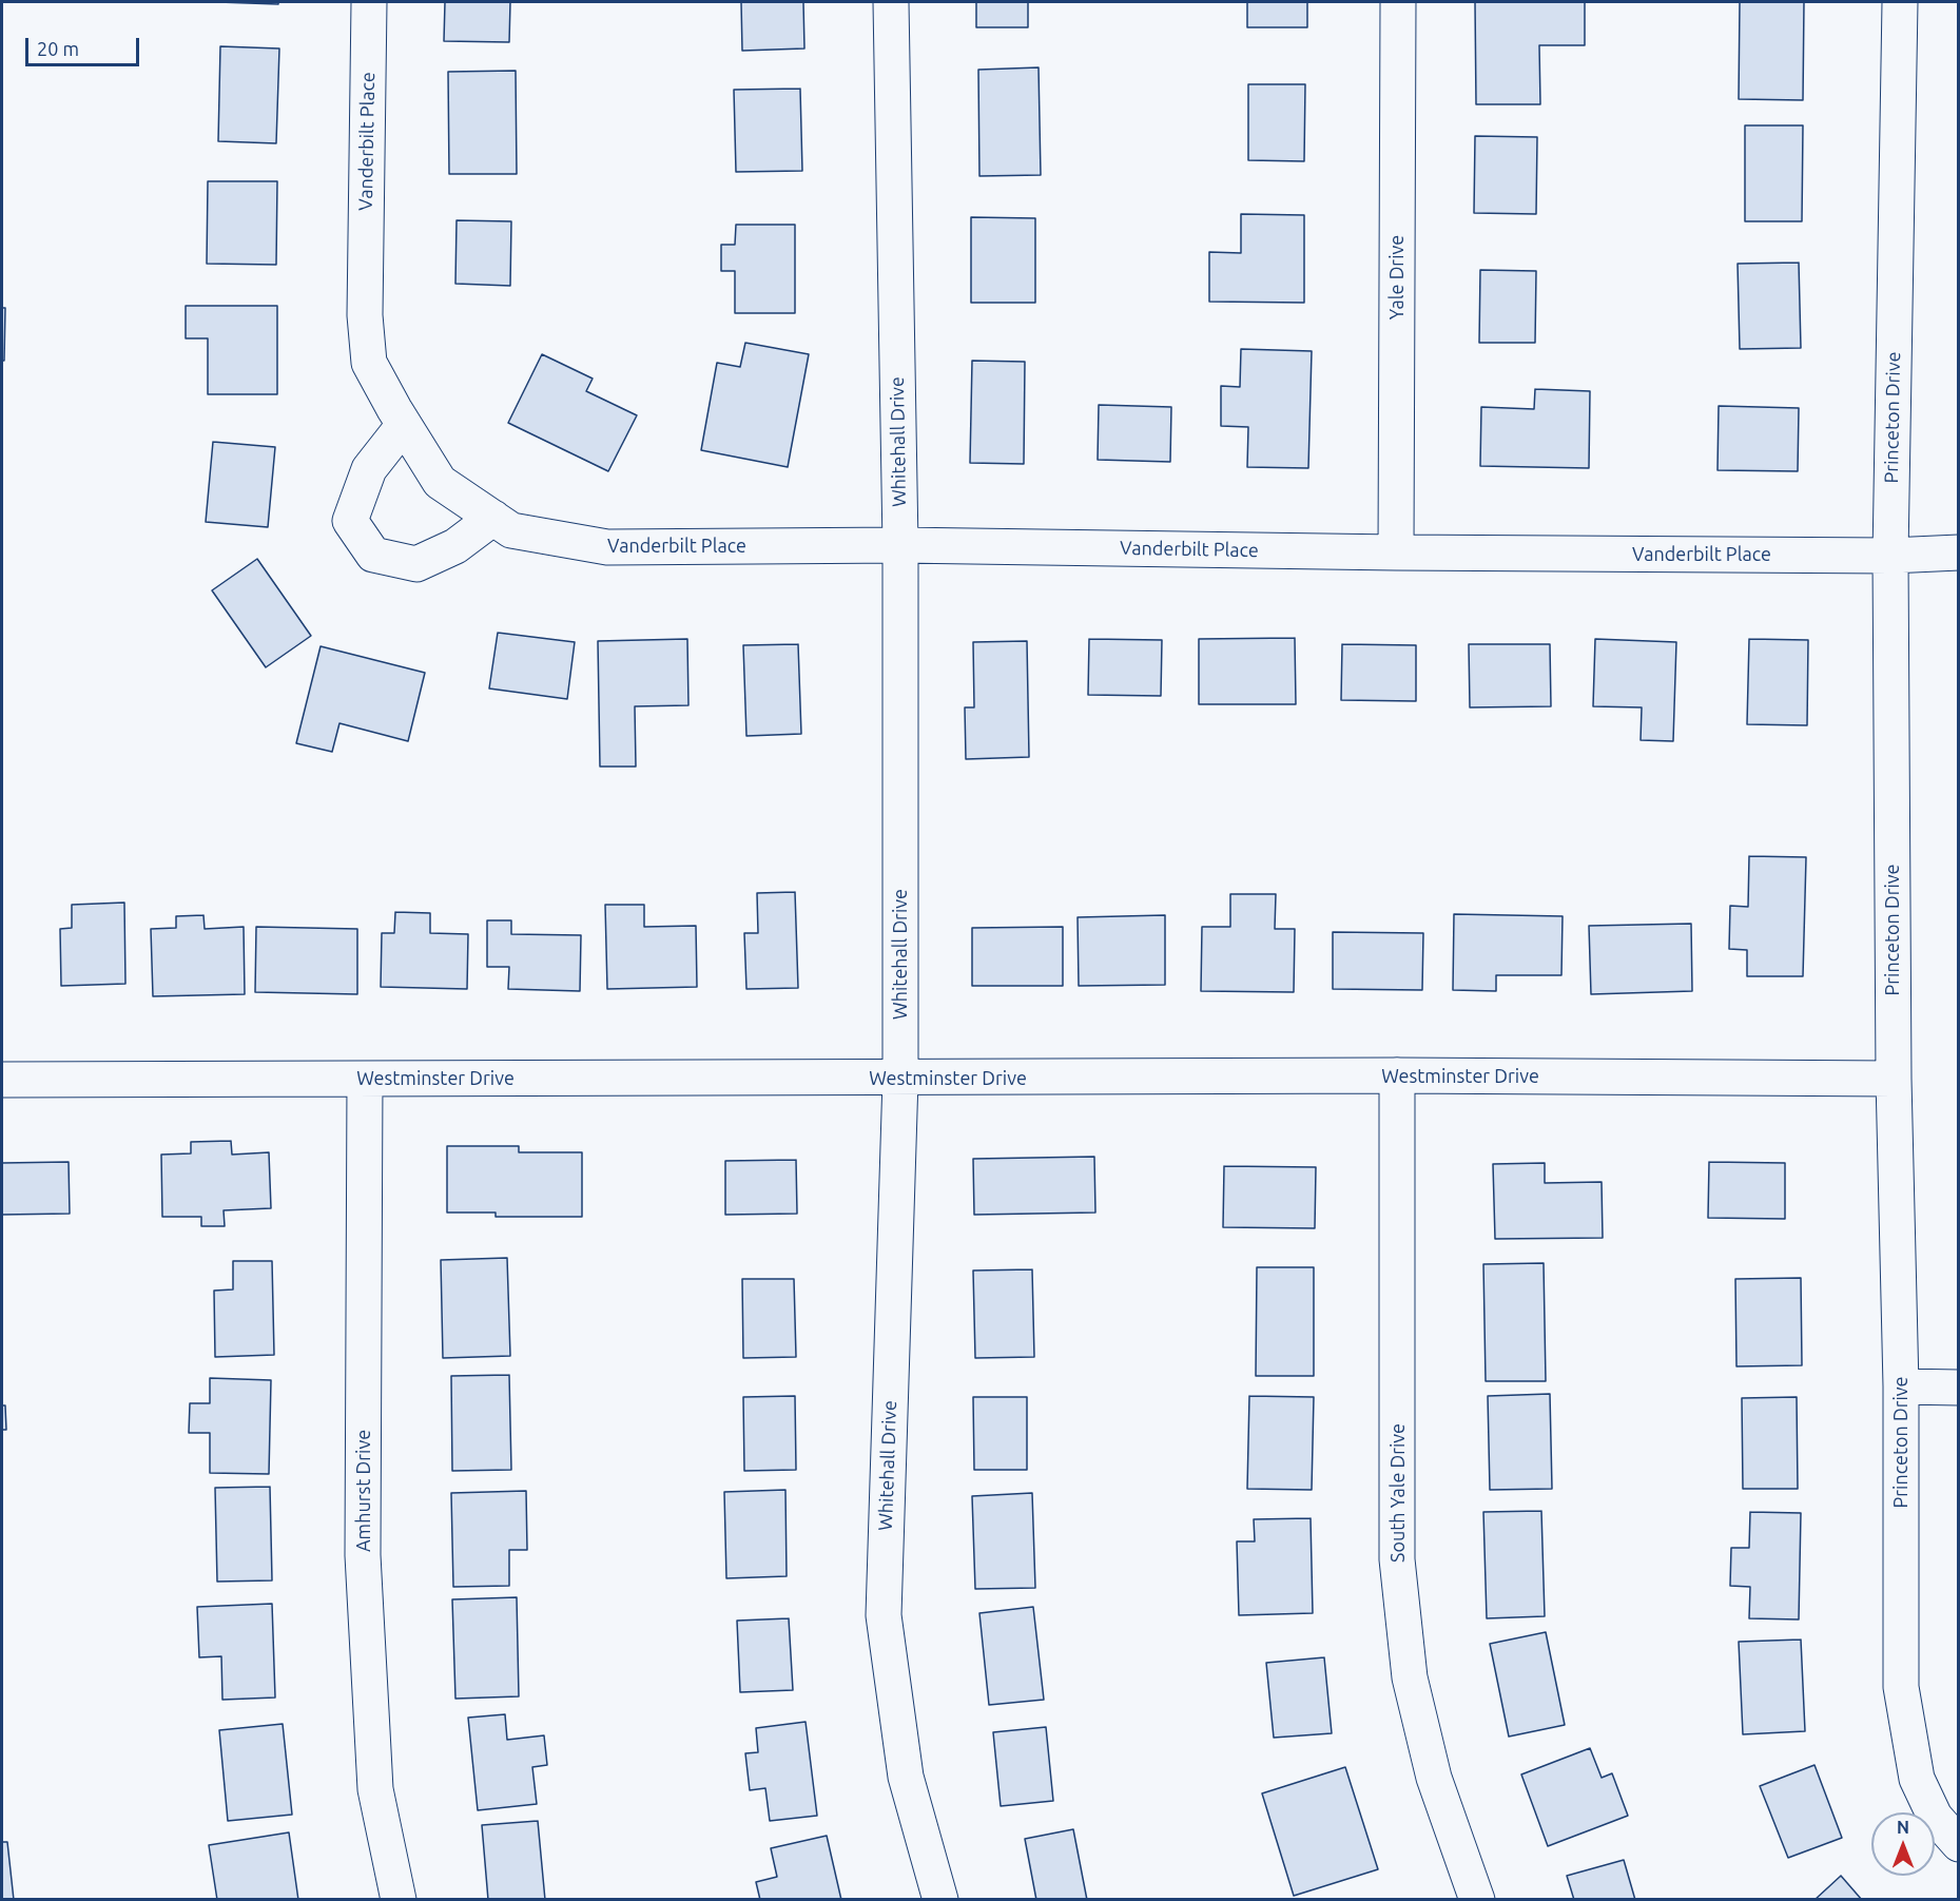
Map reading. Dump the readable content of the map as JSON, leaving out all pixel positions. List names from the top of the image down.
{
  "streets": {
    "street": [
      "Vanderbilt Place",
      "Yale Drive",
      "Princeton Drive",
      "Whitehall Drive",
      "Westminster Drive",
      "Amhurst Drive",
      "South Yale Drive"
    ]
  },
  "crossings": [
    ["Vanderbilt Place", "Yale Drive"],
    ["Vanderbilt Place", "Princeton Drive"],
    ["Vanderbilt Place", "Whitehall Drive"],
    ["Princeton Drive", "Westminster Drive"],
    ["Whitehall Drive", "Westminster Drive"],
    ["Westminster Drive", "Amhurst Drive"],
    ["Westminster Drive", "South Yale Drive"]
  ],
  "scale_bar": "20 m",
  "north": "top"
}
